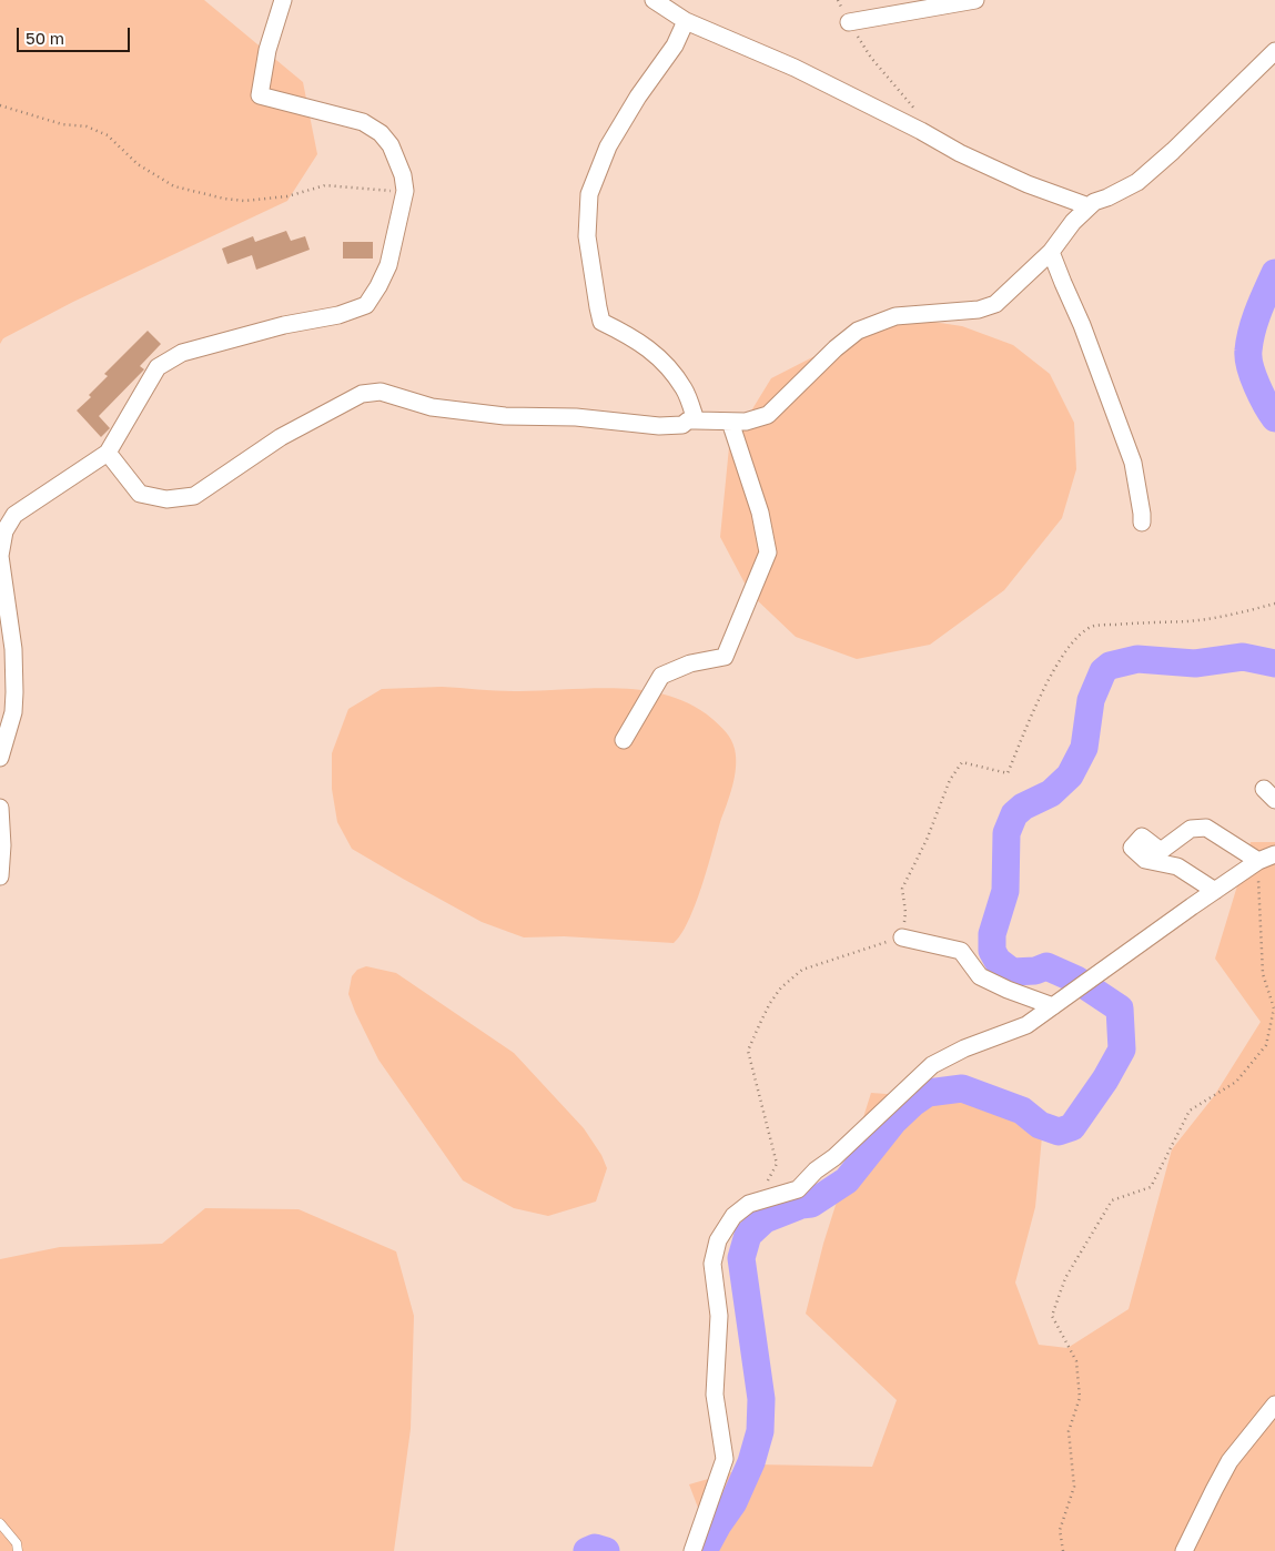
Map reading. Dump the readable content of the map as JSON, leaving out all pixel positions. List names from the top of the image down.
{
  "scale_bar": "50 m"
}
